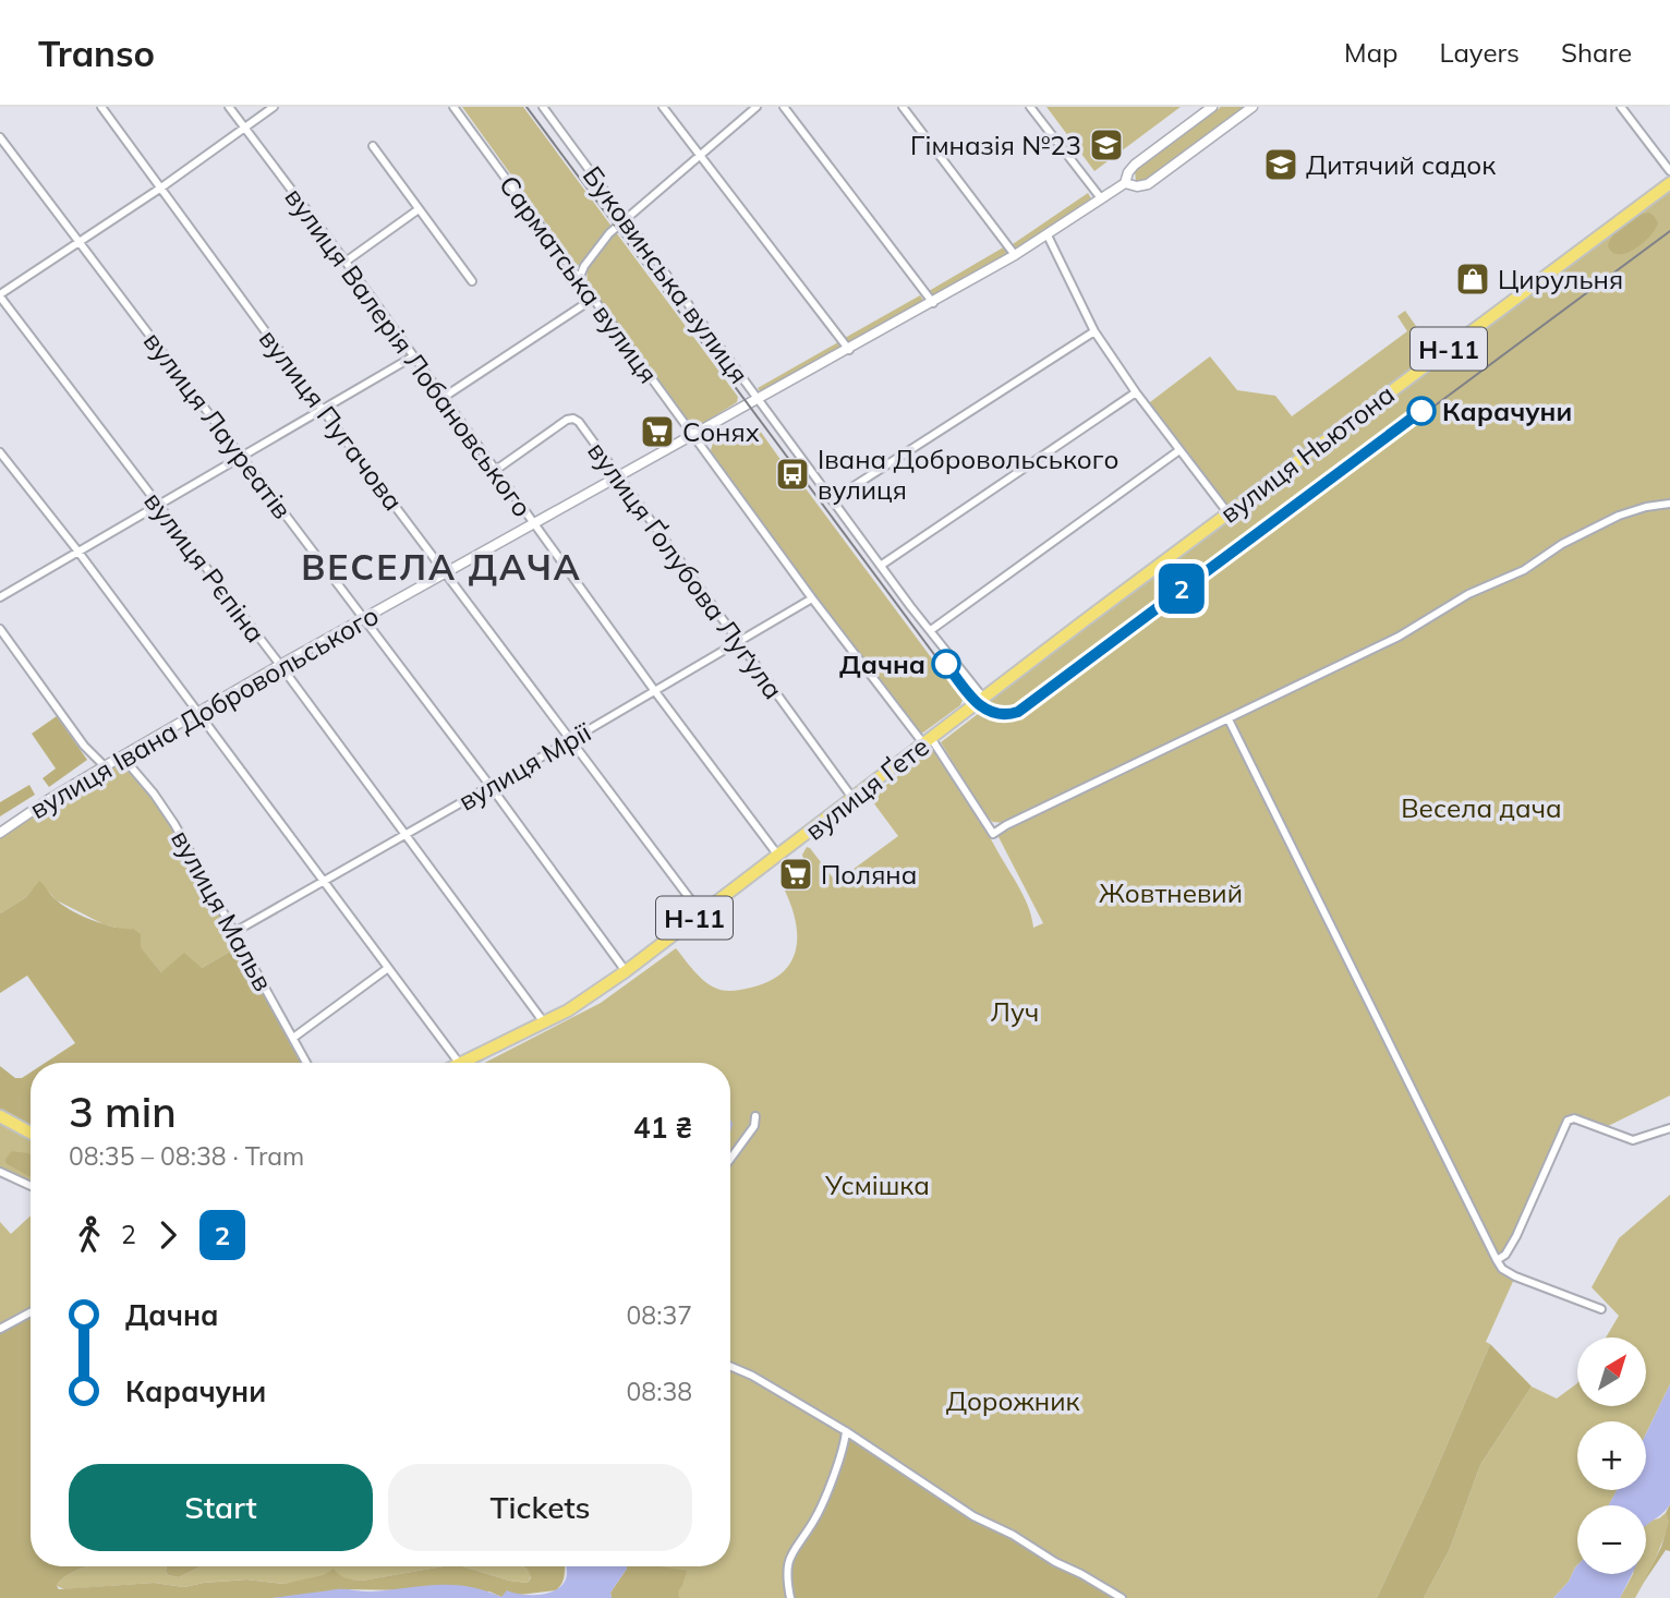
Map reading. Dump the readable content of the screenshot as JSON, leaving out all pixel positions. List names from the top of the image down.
{
  "streets": {
    "main road": ["Н-11", "вулиця Ньютона", "вулиця Ґете"],
    "street": [
      "Буковинська вулиця",
      "Сарматська вулиця",
      "вулиця Валерія Лобановського",
      "вулиця Пугачова",
      "вулиця Лауреатів",
      "вулиця Рєпіна",
      "вулиця Ґолубова Луґула",
      "вулиця Івана Добровольського",
      "вулиця Мрії",
      "вулиця Мальв"
    ]
  },
  "crossings": [
    ["Буковинська вулиця", "вулиця Ньютона"],
    ["Буковинська вулиця", "вулиця Івана Добровольського"],
    ["Буковинська вулиця", "вулиця Ґете"],
    ["Сарматська вулиця", "вулиця Івана Добровольського"],
    ["Сарматська вулиця", "вулиця Мрії"],
    ["Сарматська вулиця", "вулиця Ґете"],
    ["вулиця Валерія Лобановського", "вулиця Ґолубова Луґула"],
    ["вулиця Валерія Лобановського", "вулиця Івана Добровольського"],
    ["вулиця Валерія Лобановського", "вулиця Мрії"],
    ["вулиця Валерія Лобановського", "вулиця Ґете"],
    ["вулиця Пугачова", "вулиця Івана Добровольського"],
    ["вулиця Пугачова", "вулиця Мрії"],
    ["вулиця Пугачова", "вулиця Ґете"],
    ["вулиця Лауреатів", "вулиця Івана Добровольського"],
    ["вулиця Лауреатів", "вулиця Мрії"],
    ["вулиця Лауреатів", "вулиця Ґете"],
    ["вулиця Ньютона", "вулиця Ґете"],
    ["вулиця Рєпіна", "вулиця Івана Добровольського"],
    ["вулиця Рєпіна", "вулиця Мрії"],
    ["вулиця Рєпіна", "вулиця Ґете"],
    ["вулиця Ґолубова Луґула", "вулиця Івана Добровольського"],
    ["вулиця Ґолубова Луґула", "вулиця Мрії"],
    ["вулиця Ґолубова Луґула", "вулиця Ґете"],
    ["вулиця Івана Добровольського", "вулиця Мальв"],
    ["вулиця Мрії", "вулиця Мальв"]
  ],
  "districts": ["ВЕСЕЛА ДАЧА"],
  "parks": [
    "Весела дача",
    "Жовтневий",
    "Луч",
    "Усмішка",
    "Дорожник"
  ],
  "places": {
    "school or university": ["Гімназія №23", "Дитячий садок"],
    "shop": ["Цирульня"],
    "other": ["Карачуни", "Дачна"],
    "supermarket": ["Сонях", "Поляна"],
    "bus stop": ["Івана Добровольського вулиця"]
  },
  "lines": ["tram line 2"],
  "north": "top right",
  "page": {
    "header": "Transo",
    "nav": ["Map", "Layers", "Share"],
    "on_map": "2",
    "heading": ["3 min", "08:35 – 08:38 · Tram", "41 ₴"],
    "legs": ["2", "2"],
    "list": [
      {
        "name": "Дачна",
        "value": "08:37"
      },
      {
        "name": "Карачуни",
        "value": "08:38"
      }
    ],
    "map_buttons": ["+", "−"],
    "buttons": ["Start", "Tickets"]
  }
}
